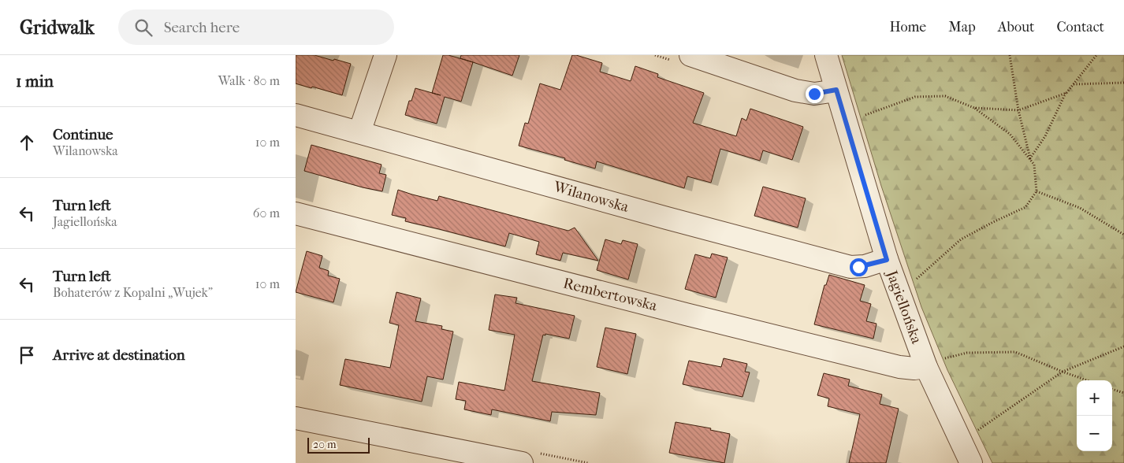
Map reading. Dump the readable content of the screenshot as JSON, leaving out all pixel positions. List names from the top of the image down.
{
  "streets": {
    "street": ["Wilanowska", "Rembertowska", "Jagiellońska"]
  },
  "crossings": [
    ["Wilanowska", "Jagiellońska"],
    ["Rembertowska", "Jagiellońska"]
  ],
  "scale_bar": "20 m",
  "page": {
    "header": "Gridwalk",
    "search": "Search here",
    "nav": [
      "Home",
      "Map",
      "About",
      "Contact"
    ],
    "heading": ["1 min", "Walk · 80 m"],
    "list": [
      ["Continue", "Wilanowska", "10 m"],
      ["Turn left", "Jagiellońska", "60 m"],
      ["Turn left", "Bohaterów z Kopalni „Wujek”", "10 m"],
      "Arrive at destination"
    ],
    "map_buttons": ["+", "−"],
    "scale": "20 m"
  }
}
